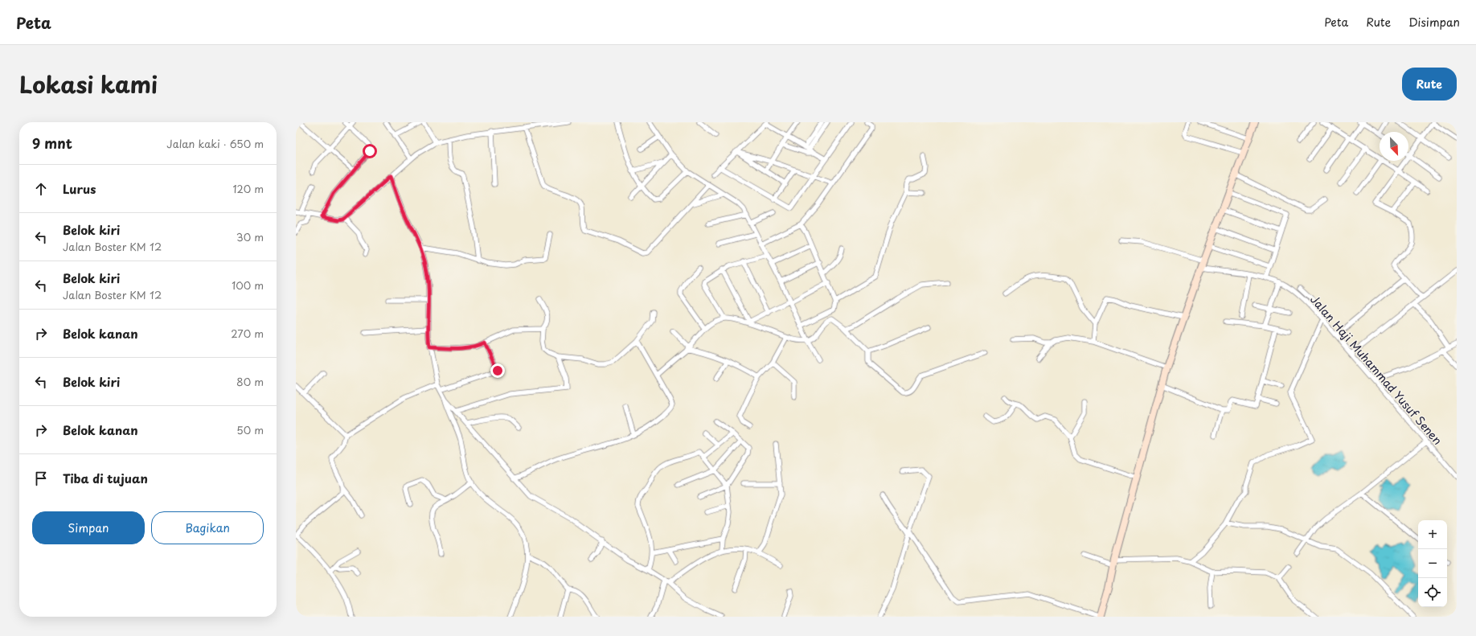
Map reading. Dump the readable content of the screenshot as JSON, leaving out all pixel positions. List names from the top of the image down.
{
  "streets": {
    "street": ["Jalan Haji Muhammad Yusuf Senen"]
  },
  "north": "bottom right",
  "page": {
    "header": "Peta",
    "nav": ["Peta", "Rute", "Disimpan"],
    "title": "Lokasi kami",
    "buttons": [
      "Rute",
      ["Simpan", "Bagikan"]
    ],
    "heading": ["9 mnt", "Jalan kaki · 650 m"],
    "list": [
      ["Lurus", "120 m"],
      ["Belok kiri", "Jalan Boster KM 12", "30 m"],
      ["Belok kiri", "Jalan Boster KM 12", "100 m"],
      ["Belok kanan", "270 m"],
      ["Belok kiri", "80 m"],
      ["Belok kanan", "50 m"],
      "Tiba di tujuan"
    ],
    "map_buttons": ["+", "−"]
  }
}
